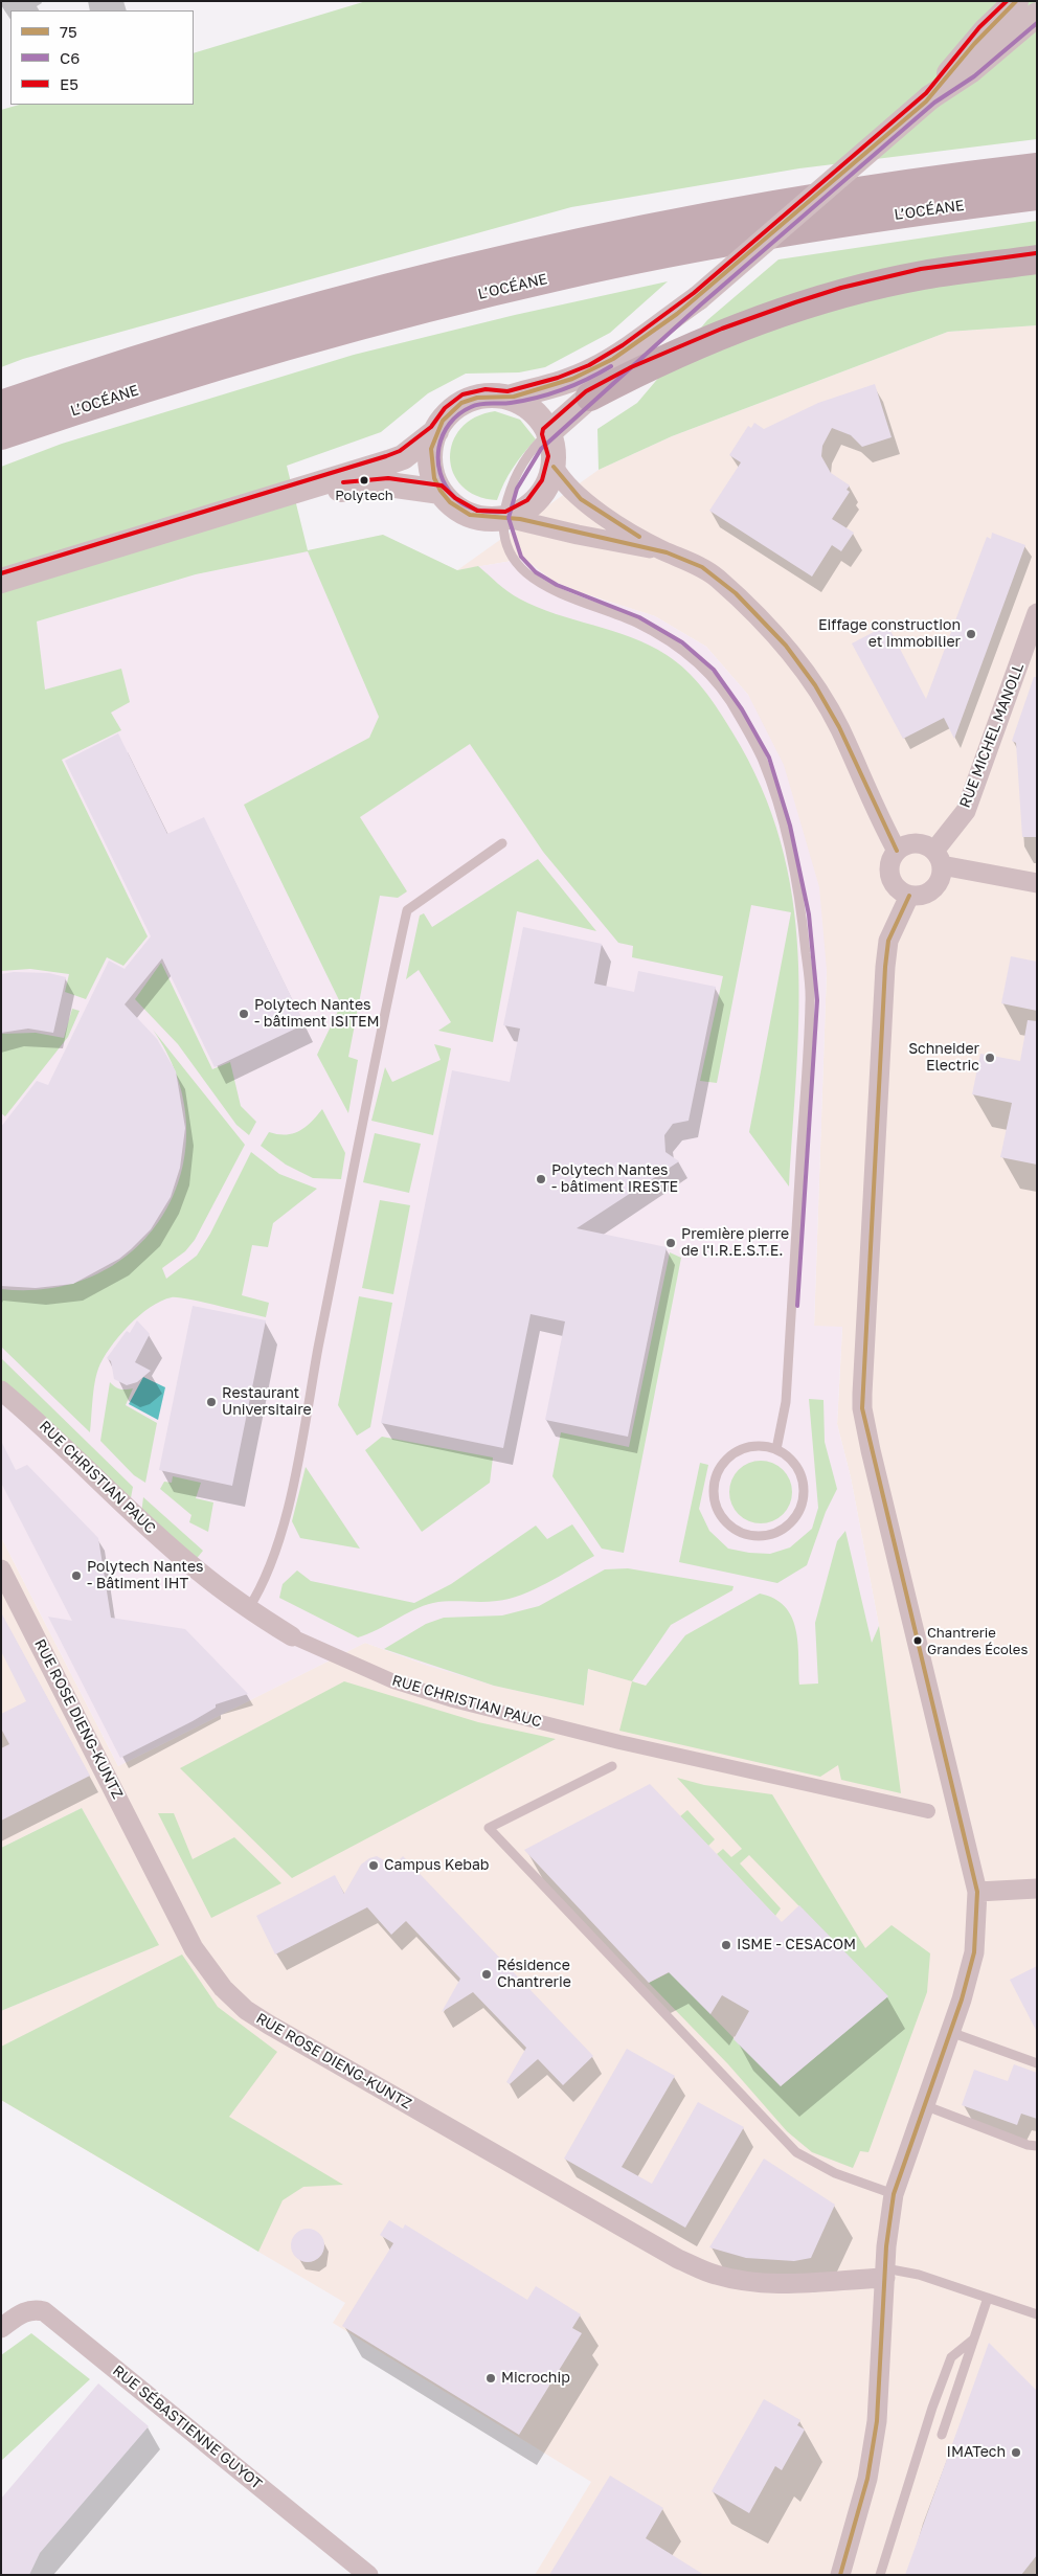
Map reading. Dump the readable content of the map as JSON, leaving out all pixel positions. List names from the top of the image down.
{
  "streets": {
    "highway": ["L’OCÉANE"],
    "street": [
      "RUE MICHEL MANOLL",
      "RUE CHRISTIAN PAUC",
      "RUE ROSE DIENG-KUNTZ",
      "RUE SÉBASTIENNE GUYOT"
    ]
  },
  "places": [
    "Polytech",
    "Eiffage construction et immobilier",
    "Polytech Nantes - bâtiment ISITEM",
    "Schneider Electric",
    "Polytech Nantes - bâtiment IRESTE",
    "Première pierre de l'I.R.E.S.T.E.",
    "Restaurant Universitaire",
    "Polytech Nantes - Bâtiment IHT",
    "Chantrerie Grandes Écoles",
    "Campus Kebab",
    "ISME - CESACOM",
    "Résidence Chantrerie",
    "Microchip",
    "IMATech"
  ],
  "lines": ["transit line 75", "transit line E5", "transit line C6"],
  "legend": ["75", "C6", "E5"]
}
